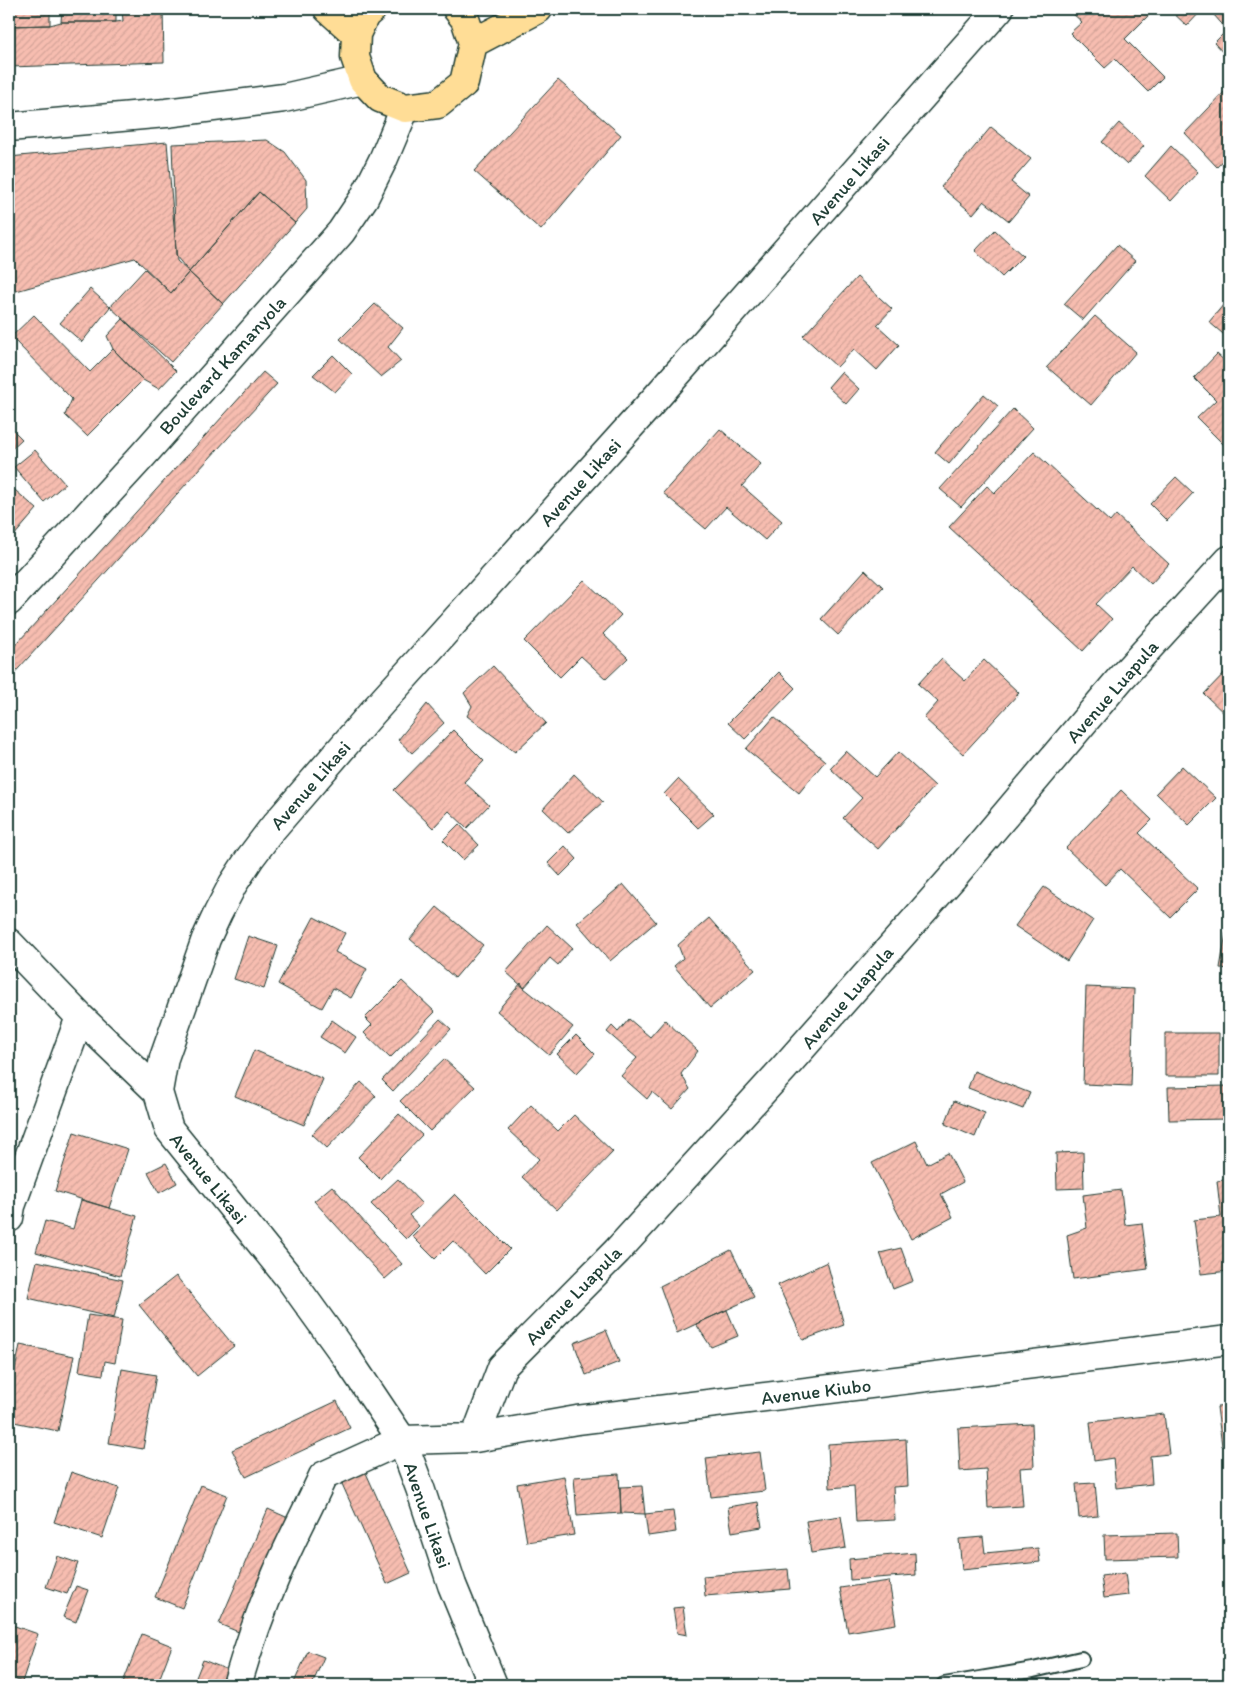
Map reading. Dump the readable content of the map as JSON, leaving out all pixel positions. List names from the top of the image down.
{
  "streets": {
    "street": [
      "Avenue Likasi",
      "Boulevard Kamanyola",
      "Avenue Luapula",
      "Avenue Kiubo"
    ]
  },
  "crossings": [
    ["Avenue Likasi", "Avenue Kiubo"],
    ["Avenue Luapula", "Avenue Kiubo"]
  ]
}
